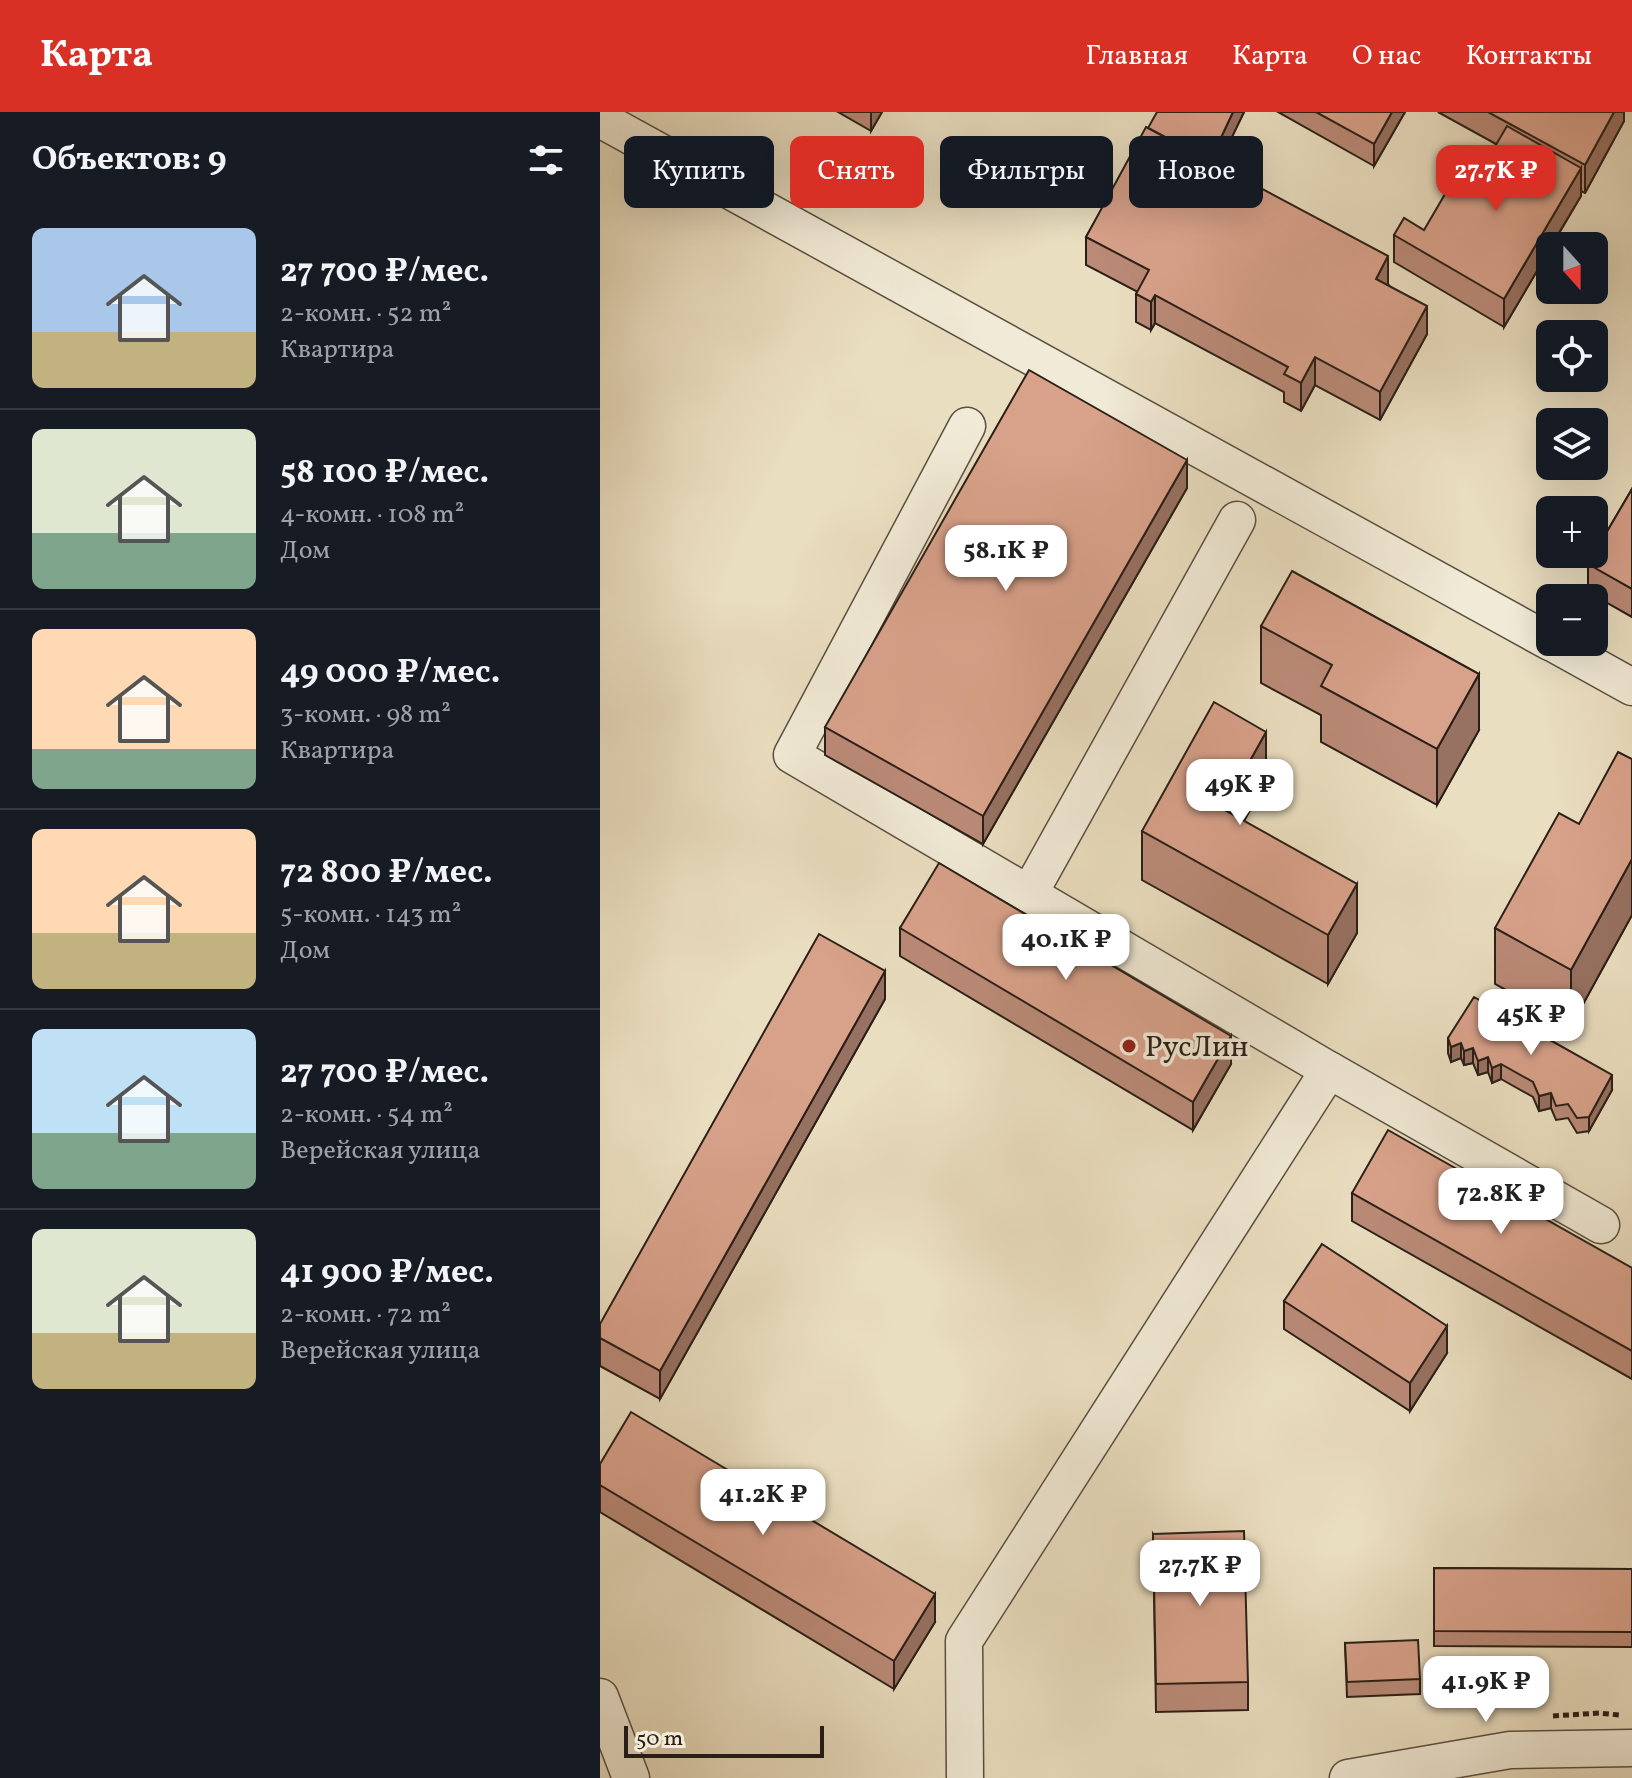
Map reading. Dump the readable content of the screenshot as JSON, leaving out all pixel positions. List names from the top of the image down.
{
  "places": ["РусЛин"],
  "scale_bar": "50 m",
  "north": "bottom",
  "page": {
    "header": "Карта",
    "nav": [
      "Главная",
      "Карта",
      "О нас",
      "Контакты"
    ],
    "heading": "Объектов: 9",
    "chip": [
      "Купить",
      "Снять",
      "Фильтры",
      "Новое"
    ],
    "price": [
      "27.7K ₽",
      "58.1K ₽",
      "49K ₽",
      "40.1K ₽",
      "45K ₽",
      "72.8K ₽",
      "41.2K ₽",
      "27.7K ₽",
      "41.9K ₽"
    ],
    "list": [
      {
        "name": "27 700 ₽/мес.",
        "note": "2-комн. · 52 m² · Квартира"
      },
      {
        "name": "58 100 ₽/мес.",
        "note": "4-комн. · 108 m² · Дом"
      },
      {
        "name": "49 000 ₽/мес.",
        "note": "3-комн. · 98 m² · Квартира"
      },
      {
        "name": "72 800 ₽/мес.",
        "note": "5-комн. · 143 m² · Дом"
      },
      {
        "name": "27 700 ₽/мес.",
        "note": "2-комн. · 54 m² · Верейская улица"
      },
      {
        "name": "41 900 ₽/мес.",
        "note": "2-комн. · 72 m² · Верейская улица"
      }
    ],
    "map_buttons": ["+", "−"],
    "scale": "50 m"
  }
}
